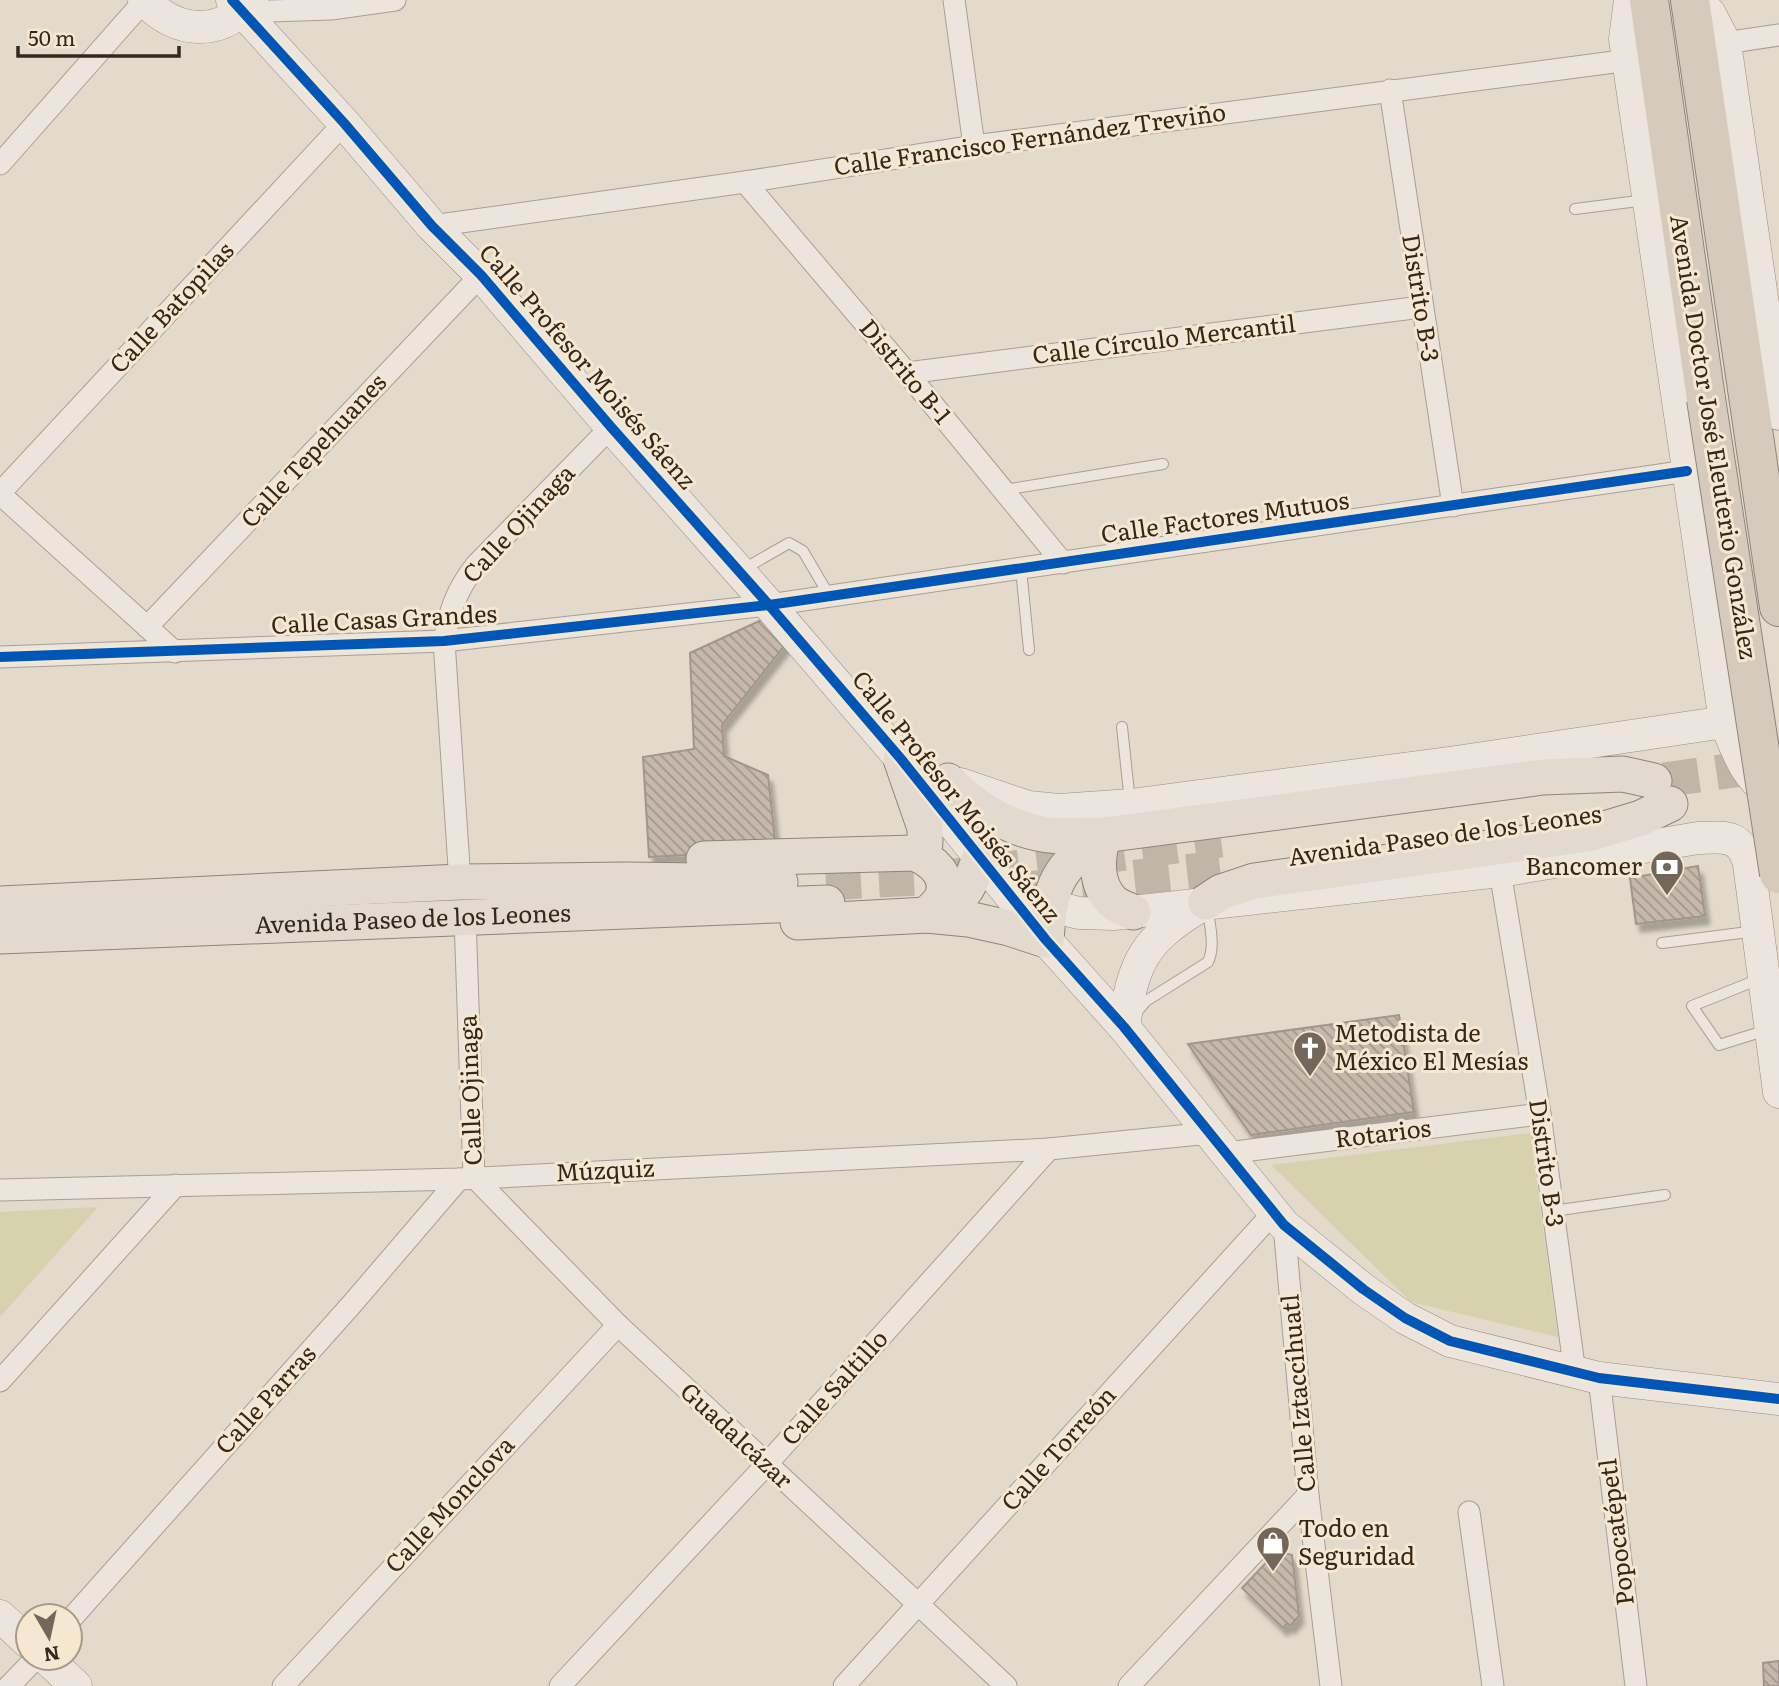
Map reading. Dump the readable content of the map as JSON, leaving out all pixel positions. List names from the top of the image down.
{
  "streets": {
    "highway": ["Avenida Doctor José Eleuterio González"],
    "main road": ["Avenida Paseo de los Leones"],
    "street": [
      "Calle Francisco Fernández Treviño",
      "Distrito B-3",
      "Calle Batopilas",
      "Calle Círculo Mercantil",
      "Calle Profesor Moisés Sáenz",
      "Distrito B-1",
      "Calle Tepehuanes",
      "Calle Factores Mutuos",
      "Calle Ojinaga",
      "Calle Casas Grandes",
      "Rotarios",
      "Múzquiz",
      "Calle Saltillo",
      "Calle Iztaccíhuatl",
      "Calle Parras",
      "Guadalcázar",
      "Calle Torreón",
      "Calle Monclova",
      "Popocatépetl"
    ]
  },
  "crossings": [
    ["Calle Francisco Fernández Treviño", "Distrito B-3"],
    ["Calle Francisco Fernández Treviño", "Calle Profesor Moisés Sáenz"],
    ["Calle Francisco Fernández Treviño", "Distrito B-1"],
    ["Distrito B-3", "Calle Círculo Mercantil"],
    ["Distrito B-3", "Calle Profesor Moisés Sáenz"],
    ["Distrito B-3", "Calle Factores Mutuos"],
    ["Distrito B-3", "Rotarios"],
    ["Distrito B-3", "Popocatépetl"],
    ["Calle Batopilas", "Calle Profesor Moisés Sáenz"],
    ["Calle Círculo Mercantil", "Distrito B-1"],
    ["Calle Profesor Moisés Sáenz", "Calle Tepehuanes"],
    ["Calle Profesor Moisés Sáenz", "Calle Factores Mutuos"],
    ["Calle Profesor Moisés Sáenz", "Calle Ojinaga"],
    ["Calle Profesor Moisés Sáenz", "Calle Casas Grandes"],
    ["Calle Profesor Moisés Sáenz", "Rotarios"],
    ["Calle Profesor Moisés Sáenz", "Múzquiz"],
    ["Calle Profesor Moisés Sáenz", "Calle Iztaccíhuatl"],
    ["Calle Profesor Moisés Sáenz", "Calle Torreón"],
    ["Calle Profesor Moisés Sáenz", "Popocatépetl"],
    ["Distrito B-1", "Calle Factores Mutuos"],
    ["Calle Factores Mutuos", "Calle Casas Grandes"],
    ["Calle Ojinaga", "Calle Casas Grandes"],
    ["Calle Ojinaga", "Avenida Paseo de los Leones"],
    ["Calle Ojinaga", "Múzquiz"],
    ["Calle Ojinaga", "Calle Parras"],
    ["Calle Ojinaga", "Guadalcázar"],
    ["Rotarios", "Múzquiz"],
    ["Múzquiz", "Calle Saltillo"],
    ["Múzquiz", "Calle Parras"],
    ["Múzquiz", "Guadalcázar"],
    ["Calle Saltillo", "Guadalcázar"],
    ["Calle Iztaccíhuatl", "Calle Torreón"],
    ["Calle Parras", "Guadalcázar"],
    ["Guadalcázar", "Calle Torreón"],
    ["Guadalcázar", "Calle Monclova"]
  ],
  "places": {
    "bank": ["Bancomer"],
    "church": ["Metodista de México El Mesías"],
    "shop": ["Todo en Seguridad"]
  },
  "scale_bar": "50 m",
  "north": "bottom"
}
